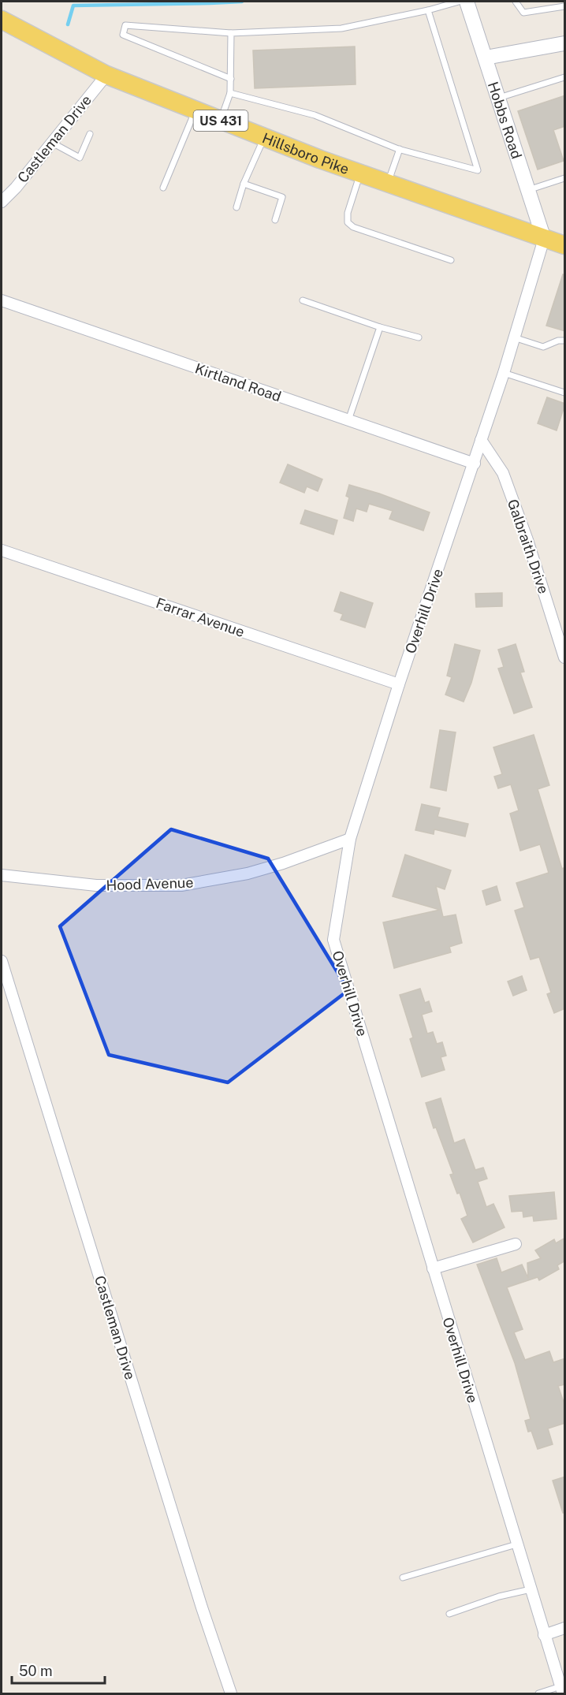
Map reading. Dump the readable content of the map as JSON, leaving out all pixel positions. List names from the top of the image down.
{
  "streets": {
    "main road": ["US 431", "Hillsboro Pike"],
    "street": [
      "Hobbs Road",
      "Castleman Drive",
      "Kirtland Road",
      "Galbraith Drive",
      "Overhill Drive",
      "Farrar Avenue",
      "Hood Avenue"
    ]
  },
  "crossings": [
    ["Hobbs Road", "Hillsboro Pike"],
    ["Hobbs Road", "Overhill Drive"],
    ["Castleman Drive", "Hillsboro Pike"],
    ["Hillsboro Pike", "Overhill Drive"],
    ["Kirtland Road", "Overhill Drive"],
    ["Galbraith Drive", "Overhill Drive"],
    ["Overhill Drive", "Farrar Avenue"],
    ["Overhill Drive", "Hood Avenue"]
  ],
  "scale_bar": "50 m"
}
